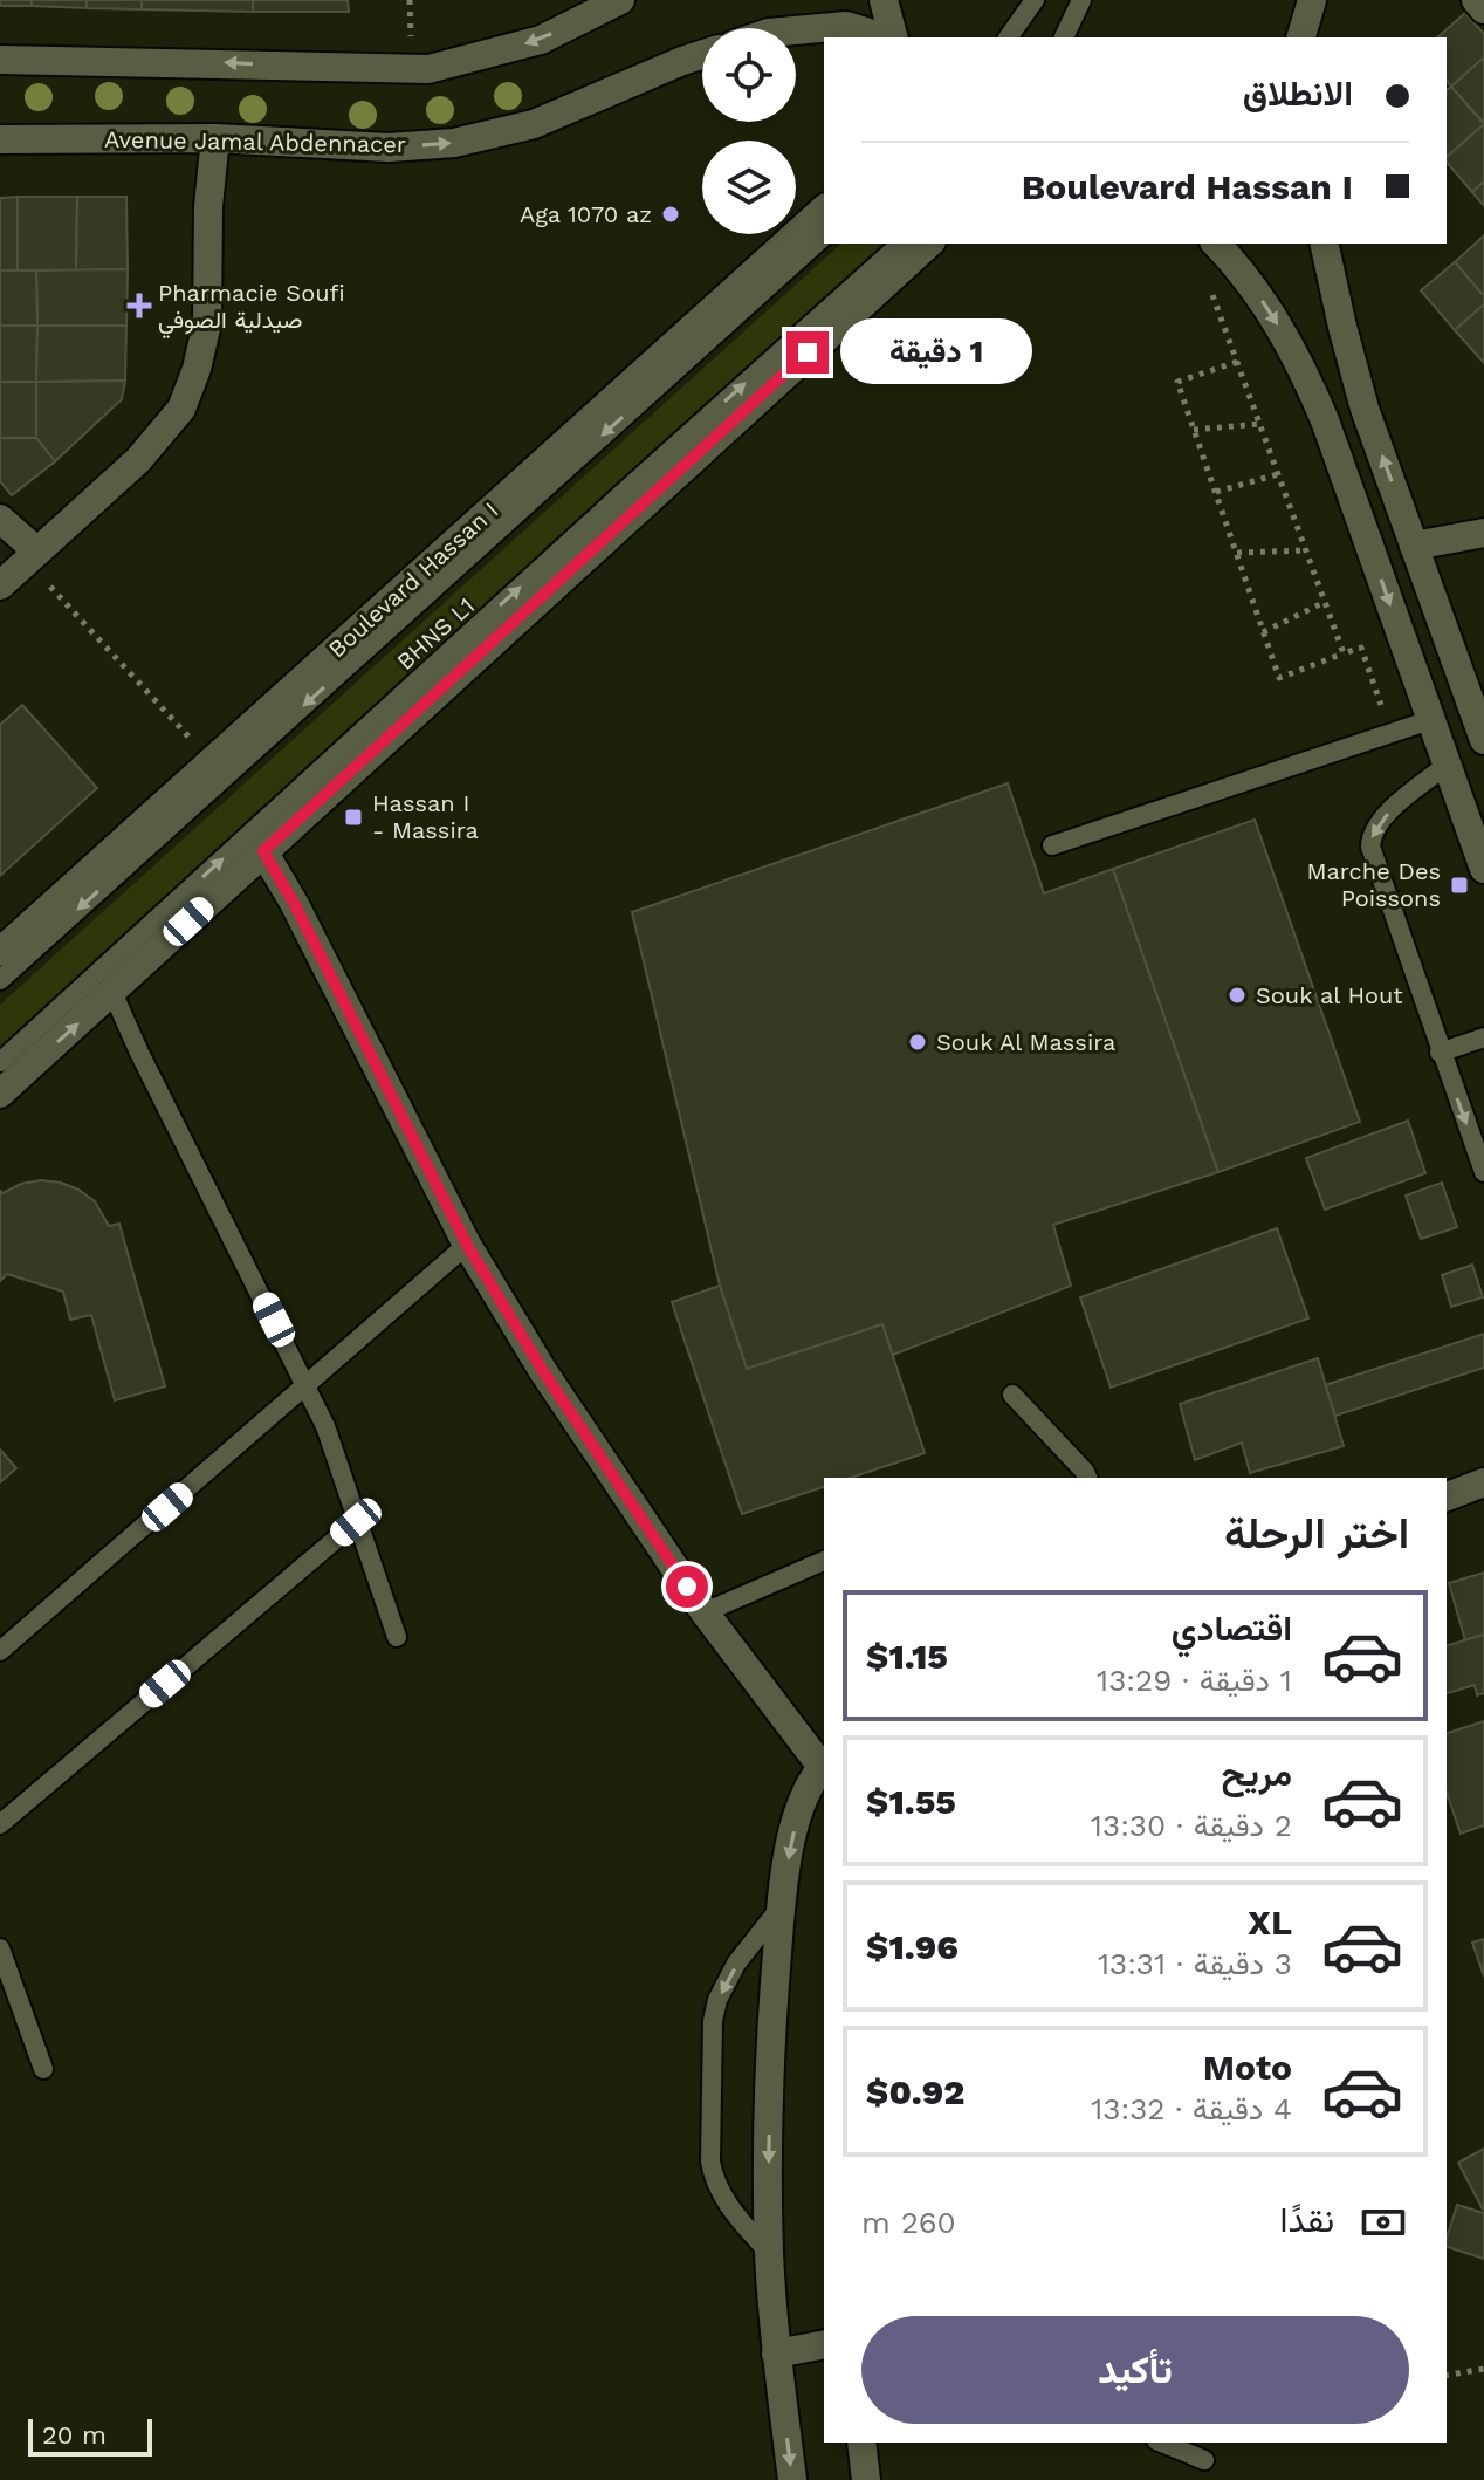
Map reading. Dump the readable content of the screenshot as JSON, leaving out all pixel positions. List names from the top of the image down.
{
  "streets": {
    "street": ["Avenue Jamal Abdennacer", "Boulevard Hassan I"],
    "lane": ["BHNS L1"]
  },
  "places": {
    "other": ["Aga 1070 az", "Souk al Hout", "Souk Al Massira"],
    "health": ["Pharmacie Soufi صيدلية الصوفي"],
    "transit": ["Hassan I - Massira", "Marche Des Poissons"]
  },
  "scale_bar": "20 m",
  "page": {
    "banner": ["الانطلاق", "Boulevard Hassan I"],
    "bubble": "1 دقيقة",
    "heading": "اختر الرحلة",
    "list": [
      {
        "name": "اقتصادي",
        "note": "1 دقيقة · 13:29",
        "value": "$1.15"
      },
      {
        "name": "مريح",
        "note": "2 دقيقة · 13:30",
        "value": "$1.55"
      },
      {
        "name": "XL",
        "note": "3 دقيقة · 13:31",
        "value": "$1.96"
      },
      {
        "name": "Moto",
        "note": "4 دقيقة · 13:32",
        "value": "$0.92"
      }
    ],
    "pay": ["نقدًا", "260 m"],
    "buttons": "تأكيد",
    "scale": "20 m"
  }
}
